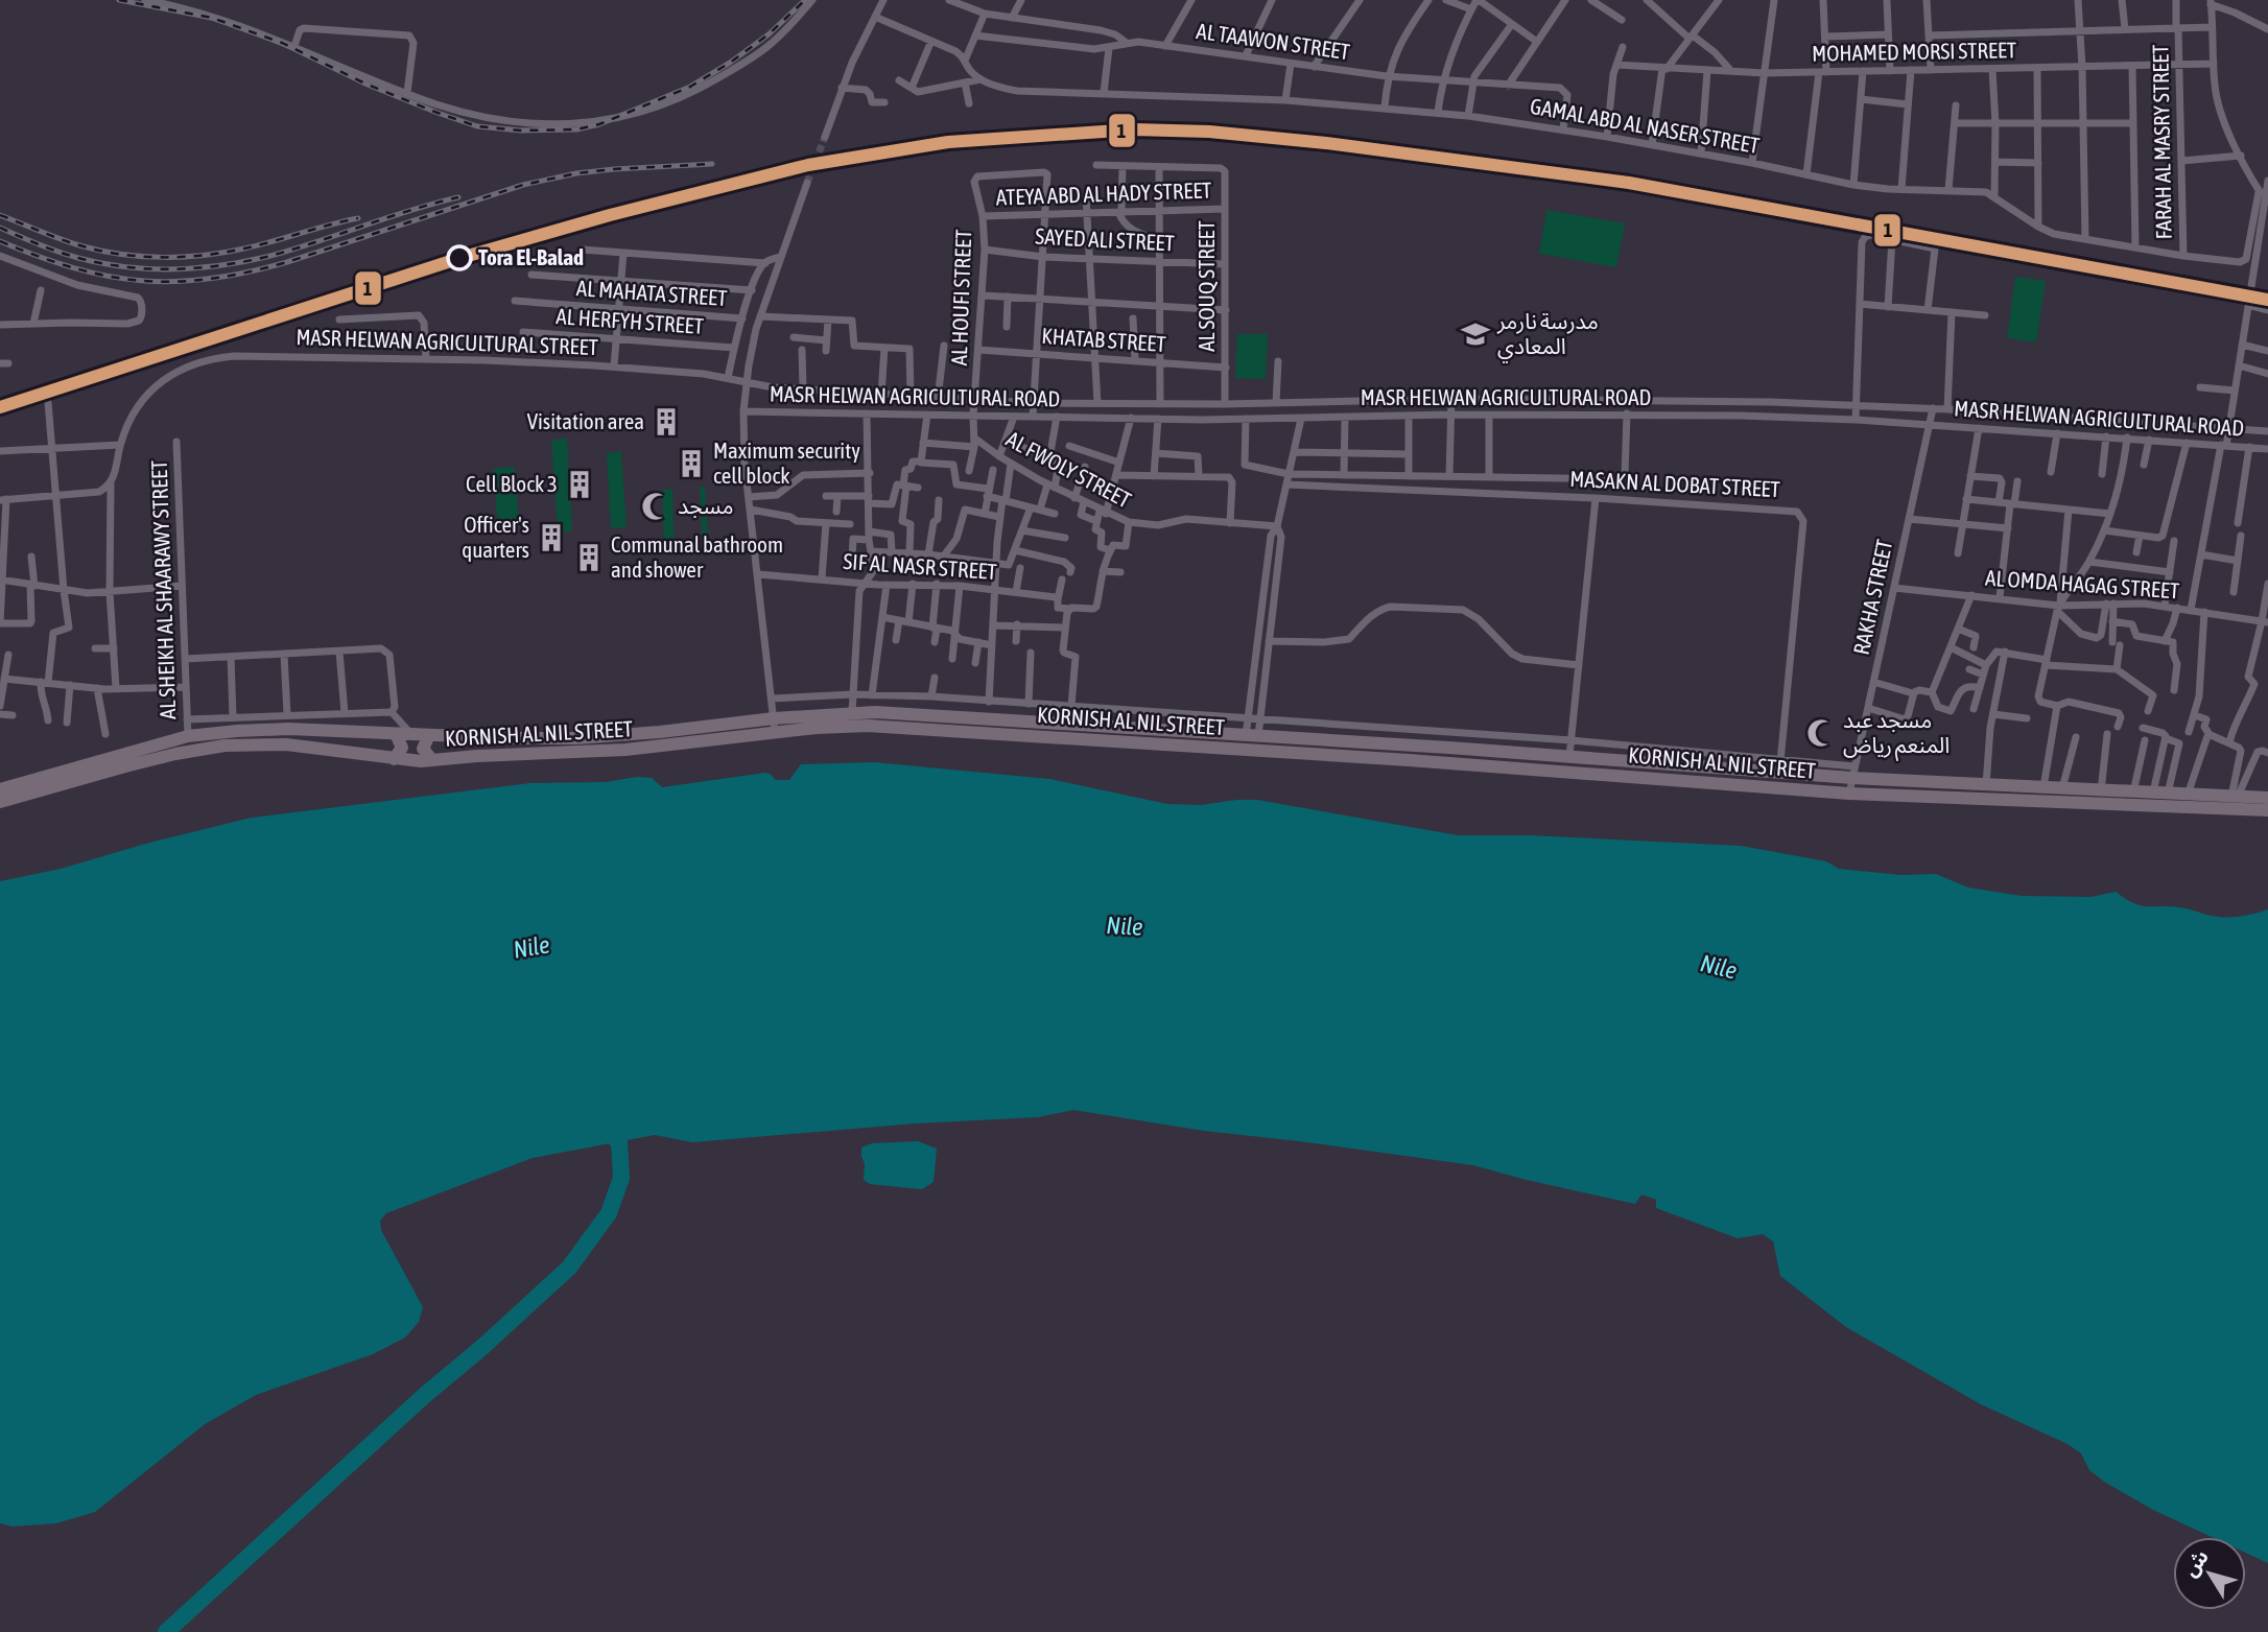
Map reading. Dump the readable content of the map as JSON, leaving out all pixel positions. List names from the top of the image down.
{
  "streets": {
    "highway": ["KORNISH AL NIL STREET"],
    "street": [
      "AL TAAWON STREET",
      "MOHAMED MORSI STREET",
      "GAMAL ABD AL NASER STREET",
      "FARAH AL MASRY STREET",
      "ATEYA ABD AL HADY STREET",
      "SAYED ALI STREET",
      "AL SOUQ STREET",
      "AL MAHATA STREET",
      "AL HOUFI STREET",
      "AL HERFYH STREET",
      "KHATAB STREET",
      "MASR HELWAN AGRICULTURAL STREET",
      "MASR HELWAN AGRICULTURAL ROAD",
      "AL FWOLY STREET",
      "MASAKN AL DOBAT STREET",
      "SIF AL NASR STREET",
      "AL OMDA HAGAG STREET",
      "AL SHEIKH AL SHAARAWY STREET",
      "RAKHA STREET"
    ]
  },
  "crossings": [
    ["AL TAAWON STREET", "GAMAL ABD AL NASER STREET"],
    ["MOHAMED MORSI STREET", "FARAH AL MASRY STREET"],
    ["GAMAL ABD AL NASER STREET", "FARAH AL MASRY STREET"],
    ["ATEYA ABD AL HADY STREET", "AL SOUQ STREET"],
    ["ATEYA ABD AL HADY STREET", "AL HOUFI STREET"],
    ["SAYED ALI STREET", "AL SOUQ STREET"],
    ["SAYED ALI STREET", "AL HOUFI STREET"],
    ["AL SOUQ STREET", "KHATAB STREET"],
    ["AL SOUQ STREET", "MASR HELWAN AGRICULTURAL ROAD"],
    ["AL HOUFI STREET", "KHATAB STREET"],
    ["AL HOUFI STREET", "MASR HELWAN AGRICULTURAL ROAD"],
    ["AL HOUFI STREET", "AL FWOLY STREET"],
    ["MASR HELWAN AGRICULTURAL STREET", "MASR HELWAN AGRICULTURAL ROAD"],
    ["MASR HELWAN AGRICULTURAL ROAD", "RAKHA STREET"],
    ["MASAKN AL DOBAT STREET", "KORNISH AL NIL STREET"],
    ["AL OMDA HAGAG STREET", "RAKHA STREET"],
    ["AL SHEIKH AL SHAARAWY STREET", "KORNISH AL NIL STREET"],
    ["RAKHA STREET", "KORNISH AL NIL STREET"]
  ],
  "water": ["Nile"],
  "places": {
    "other": ["Tora El-Balad"],
    "school or university": ["مدرسة نارمر المعادي"],
    "building": [
      "Visitation area",
      "Maximum security cell block",
      "Cell Block 3",
      "Officer's quarters",
      "Communal bathroom and shower"
    ],
    "mosque": ["مسجد", "مسجد عبد المنعم رياض"]
  },
  "lines": ["transit line 1"],
  "north": "top left"
}
